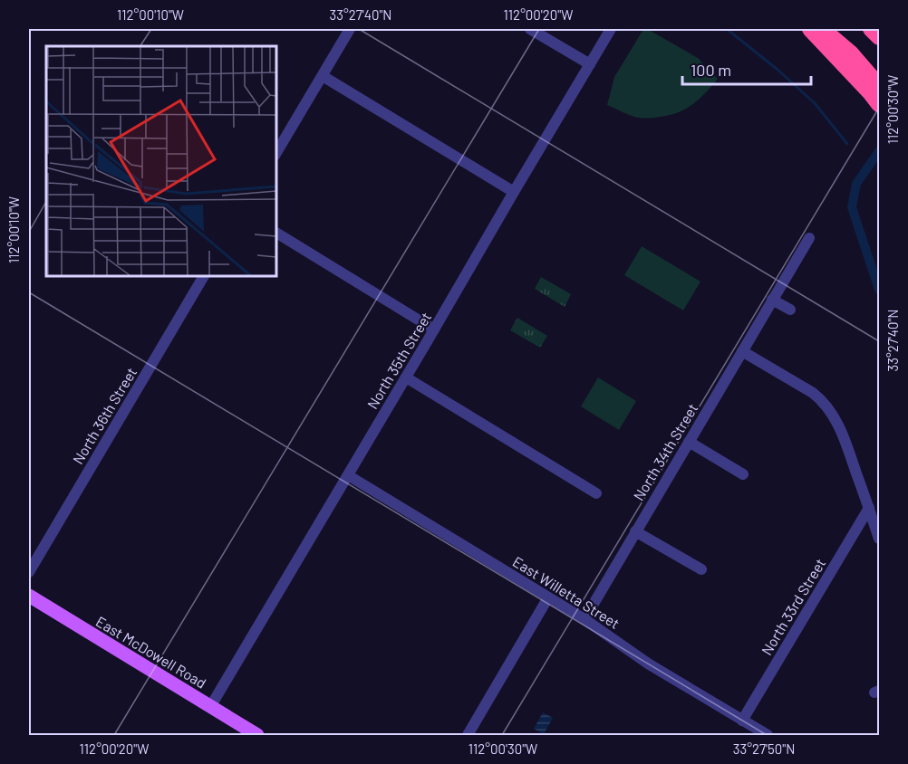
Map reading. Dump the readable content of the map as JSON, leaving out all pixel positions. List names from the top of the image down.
{
  "streets": {
    "main road": ["East McDowell Road"],
    "street": [
      "North 35th Street",
      "North 36th Street",
      "North 34th Street",
      "East Willetta Street",
      "North 33rd Street"
    ]
  },
  "crossings": [
    ["North 35th Street", "East Willetta Street"],
    ["North 35th Street", "East McDowell Road"],
    ["North 34th Street", "East Willetta Street"],
    ["East Willetta Street", "North 33rd Street"]
  ],
  "scale_bar": "100 m",
  "coordinates": [
    "112°00'10\"W",
    "33°27'40\"N",
    "112°00'20\"W",
    "112°00'30\"W",
    "33°27'50\"N"
  ]
}
